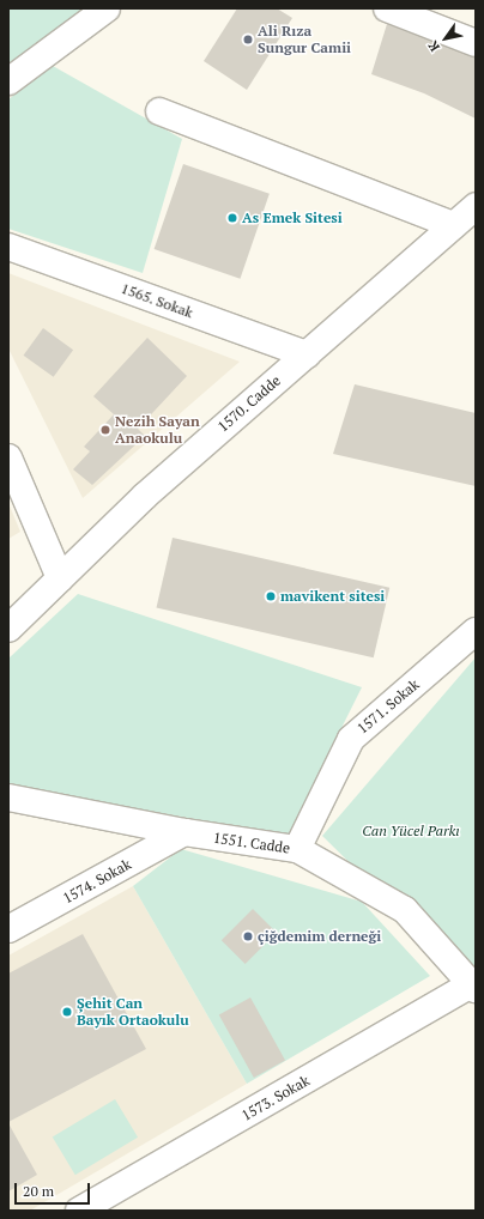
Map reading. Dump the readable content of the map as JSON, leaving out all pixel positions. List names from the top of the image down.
{
  "streets": {
    "street": [
      "1565. Sokak",
      "1570. Cadde",
      "1571. Sokak",
      "1551. Cadde",
      "1574. Sokak",
      "1573. Sokak"
    ]
  },
  "crossings": [
    ["1565. Sokak", "1570. Cadde"],
    ["1571. Sokak", "1551. Cadde"],
    ["1551. Cadde", "1574. Sokak"],
    ["1551. Cadde", "1573. Sokak"]
  ],
  "parks": ["Can Yücel Parkı"],
  "places": [
    "Ali Rıza Sungur Camii",
    "As Emek Sitesi",
    "Nezih Sayan Anaokulu",
    "mavikent sitesi",
    "çiğdemim derneği",
    "Şehit Can Bayık Ortaokulu"
  ],
  "scale_bar": "20 m",
  "north": "bottom left"
}
